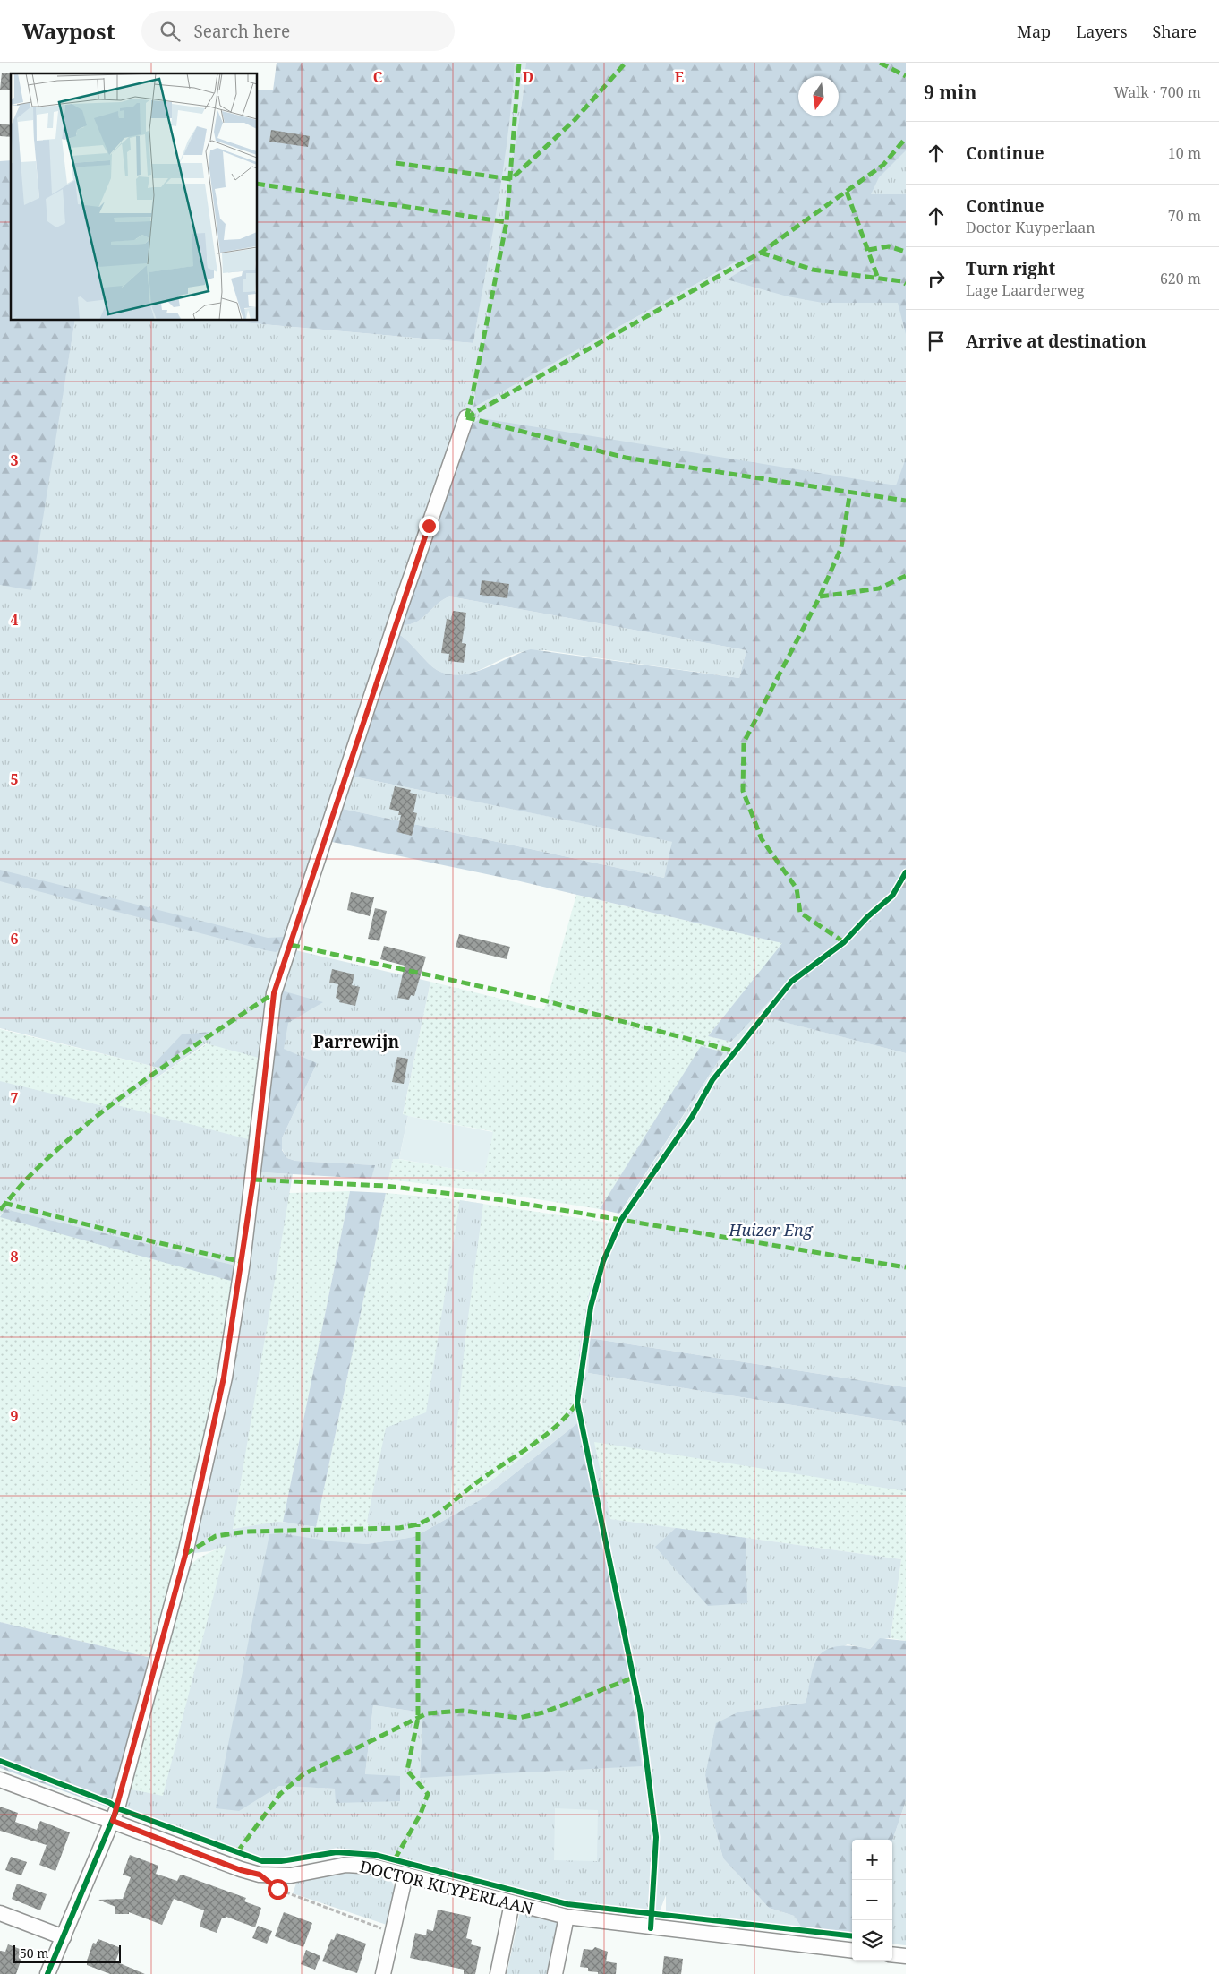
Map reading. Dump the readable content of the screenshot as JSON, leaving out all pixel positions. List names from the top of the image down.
{
  "streets": {
    "street": ["DOCTOR KUYPERLAAN"]
  },
  "districts": ["Parrewijn"],
  "parks": ["Huizer Eng"],
  "scale_bar": "50 m",
  "north": "bottom",
  "page": {
    "header": "Waypost",
    "search": "Search here",
    "nav": ["Map", "Layers", "Share"],
    "heading": ["9 min", "Walk · 700 m"],
    "list": [
      ["Continue", "10 m"],
      ["Continue", "Doctor Kuyperlaan", "70 m"],
      ["Turn right", "Lage Laarderweg", "620 m"],
      "Arrive at destination"
    ],
    "map_buttons": ["+", "−"],
    "scale": "50 m"
  },
  "grid": {
    "columns": ["C", "D", "E"],
    "rows": [
      "3",
      "4",
      "5",
      "6",
      "7",
      "8",
      "9"
    ]
  }
}
